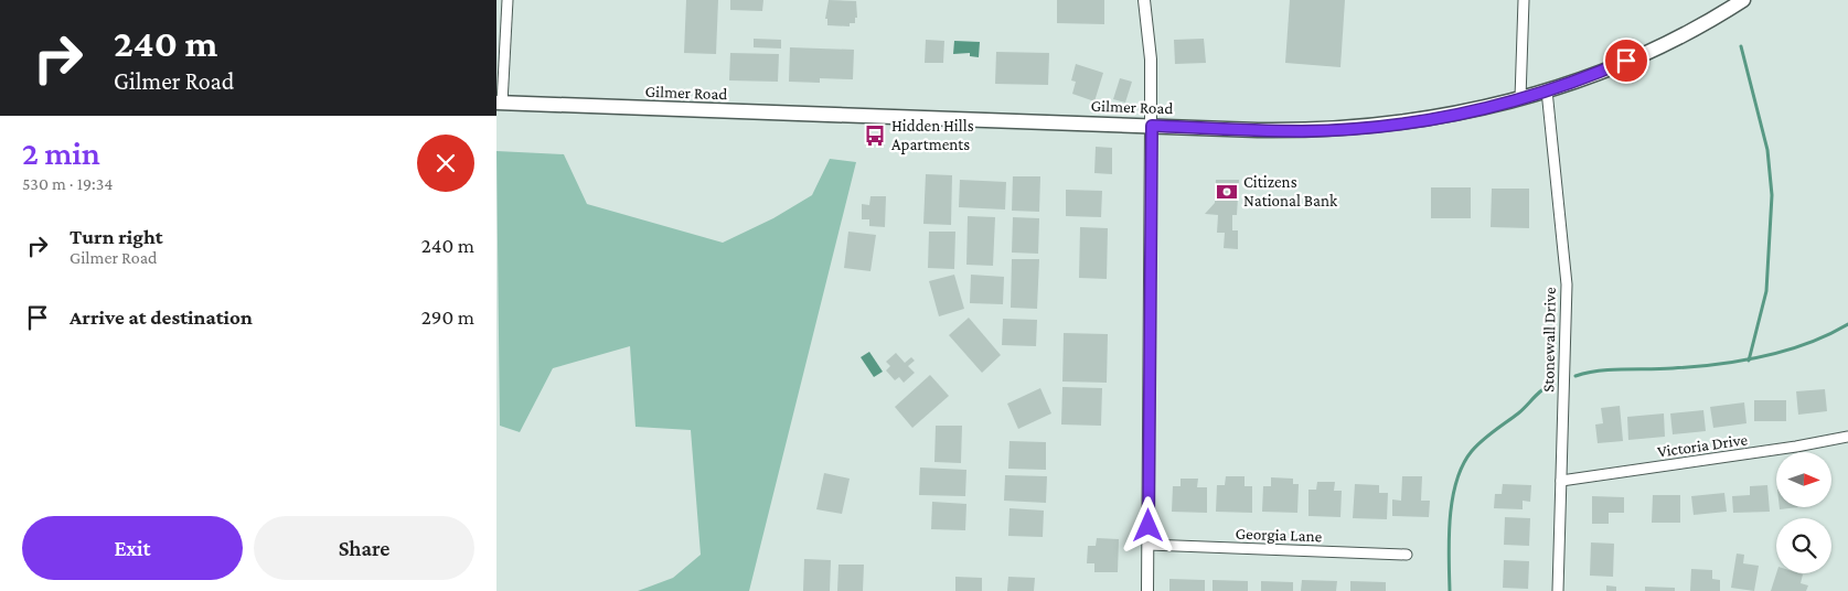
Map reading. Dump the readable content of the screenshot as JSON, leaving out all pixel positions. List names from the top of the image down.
{
  "streets": {
    "main road": ["Gilmer Road"],
    "street": ["Stonewall Drive", "Victoria Drive", "Georgia Lane"]
  },
  "crossings": [
    ["Gilmer Road", "Stonewall Drive"],
    ["Stonewall Drive", "Victoria Drive"]
  ],
  "places": {
    "bus stop": ["Hidden Hills Apartments"],
    "bank": ["Citizens National Bank"]
  },
  "north": "right",
  "page": {
    "turn": ["240 m", "Gilmer Road"],
    "heading": ["2 min", "530 m · 19:34"],
    "list": [
      {
        "name": "Turn right",
        "note": "Gilmer Road",
        "value": "240 m"
      },
      {
        "name": "Arrive at destination",
        "value": "290 m"
      }
    ],
    "buttons": ["Exit", "Share"]
  }
}
